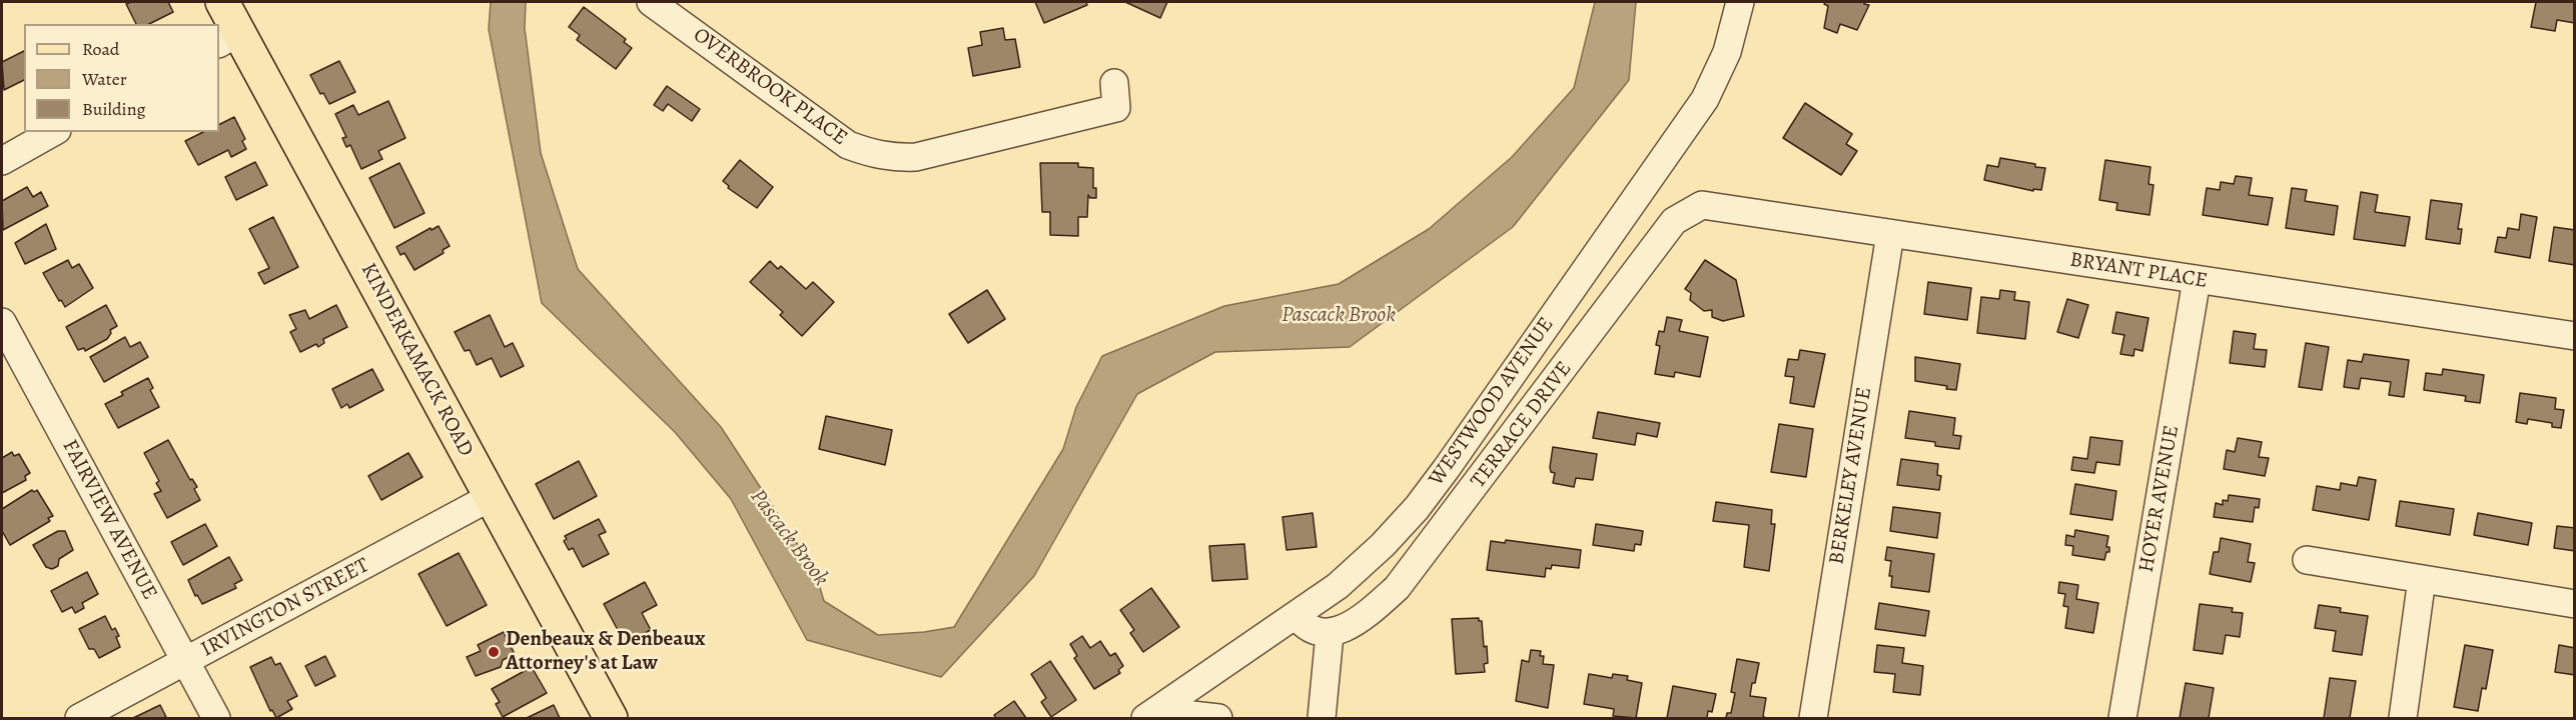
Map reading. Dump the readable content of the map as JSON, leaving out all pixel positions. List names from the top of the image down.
{
  "streets": {
    "main road": ["KINDERKAMACK ROAD"],
    "street": [
      "OVERBROOK PLACE",
      "BRYANT PLACE",
      "WESTWOOD AVENUE",
      "TERRACE DRIVE",
      "BERKELEY AVENUE",
      "HOYER AVENUE",
      "FAIRVIEW AVENUE",
      "IRVINGTON STREET"
    ]
  },
  "crossings": [
    ["BRYANT PLACE", "TERRACE DRIVE"],
    ["BRYANT PLACE", "BERKELEY AVENUE"],
    ["BRYANT PLACE", "HOYER AVENUE"],
    ["KINDERKAMACK ROAD", "IRVINGTON STREET"],
    ["FAIRVIEW AVENUE", "IRVINGTON STREET"]
  ],
  "water": ["Pascack Brook"],
  "places": ["Denbeaux & Denbeaux Attorney's at Law"],
  "legend": ["Road", "Water", "Building"]
}
